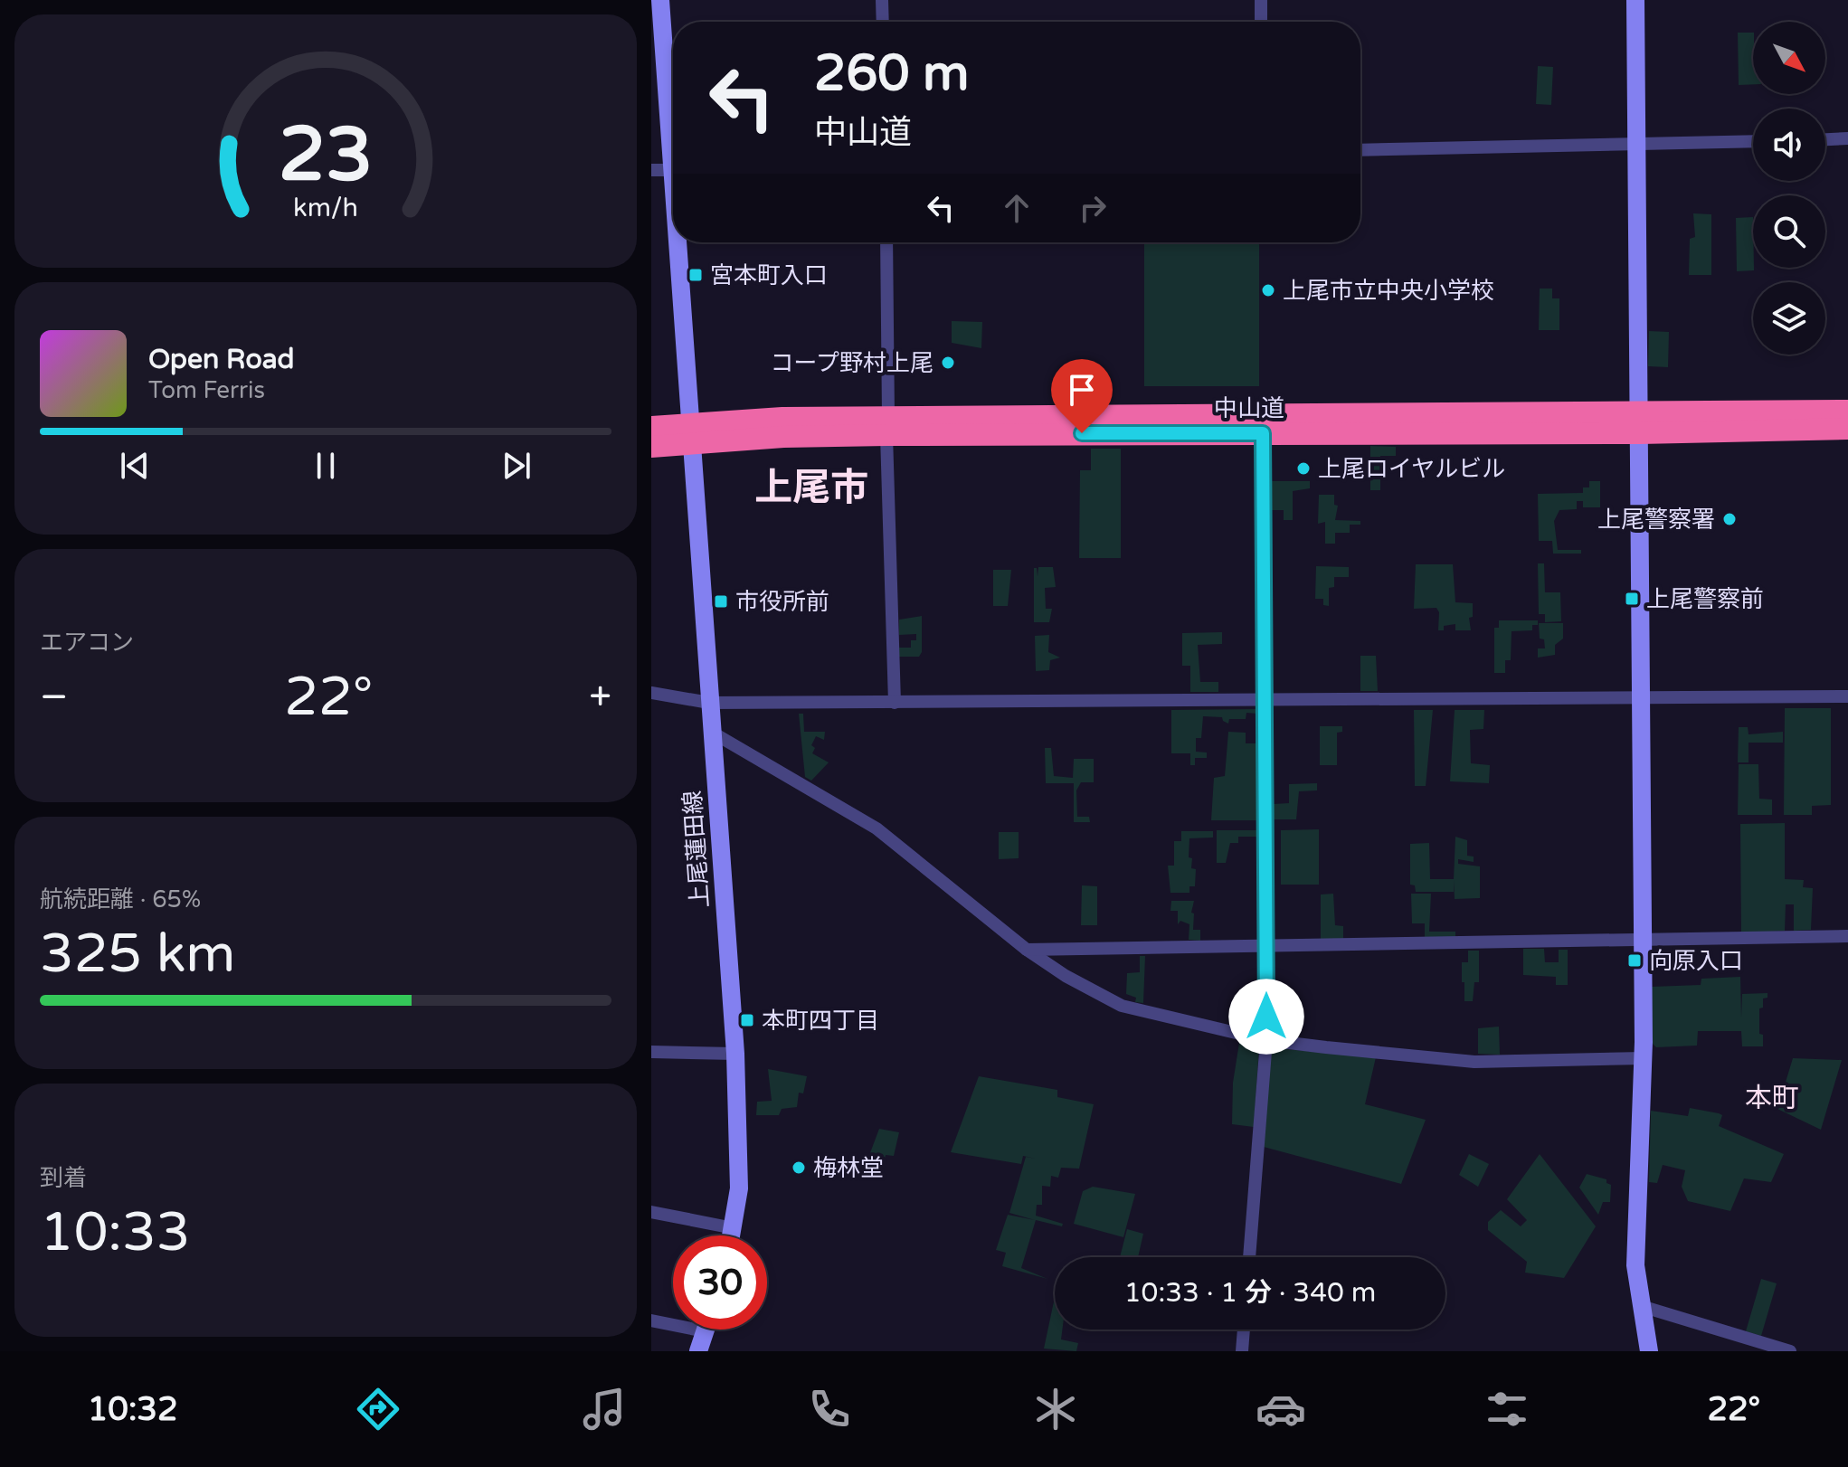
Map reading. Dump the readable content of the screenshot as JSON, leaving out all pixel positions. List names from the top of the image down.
{
  "streets": {
    "highway": ["中山道"],
    "street": ["上尾蓮田線"]
  },
  "crossings": [
    ["中山道", "上尾蓮田線"]
  ],
  "districts": ["上尾市", "本町"],
  "places": {
    "transit": [
      "宮本町入口",
      "上尾警察前",
      "市役所前",
      "向原入口",
      "本町四丁目"
    ],
    "other": [
      "上尾市立中央小学校",
      "コープ野村上尾",
      "上尾ロイヤルビル",
      "上尾警察署",
      "梅林堂"
    ]
  },
  "north": "bottom right",
  "page": {
    "turn": ["260 m", "中山道"],
    "song": ["Open Road", "Tom Ferris"],
    "tile": [
      "エアコン",
      ["航続距離 · 65%", "325 km"],
      ["到着", "10:33"]
    ],
    "heat": ["−", "22°", "+"],
    "limit": "30",
    "trip": "10:33 · 1 分 · 340 m",
    "tabs": ["10:32", "22°"],
    "gauge": ["23", "km/h"]
  }
}
